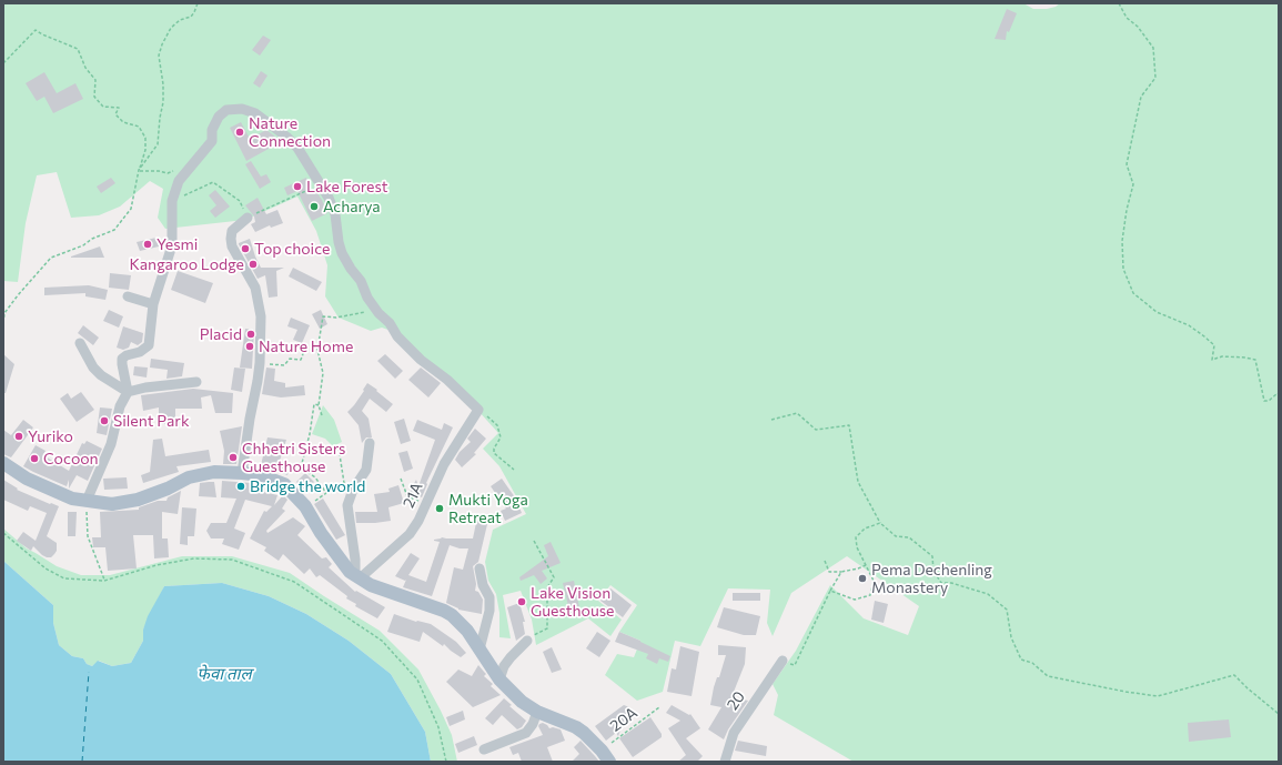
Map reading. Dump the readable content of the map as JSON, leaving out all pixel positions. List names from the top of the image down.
{
  "streets": {
    "street": ["21A", "20"],
    "path": ["20A"]
  },
  "water": ["फेवा ताल"],
  "places": [
    "Nature Connection",
    "Lake Forest",
    "Acharya",
    "Yesmi",
    "Top choice",
    "Kangaroo Lodge",
    "Placid",
    "Nature Home",
    "Silent Park",
    "Yuriko",
    "Chhetri Sisters Guesthouse",
    "Cocoon",
    "Bridge the world",
    "Mukti Yoga Retreat",
    "Pema Dechenling Monastery",
    "Lake Vision Guesthouse"
  ]
}
